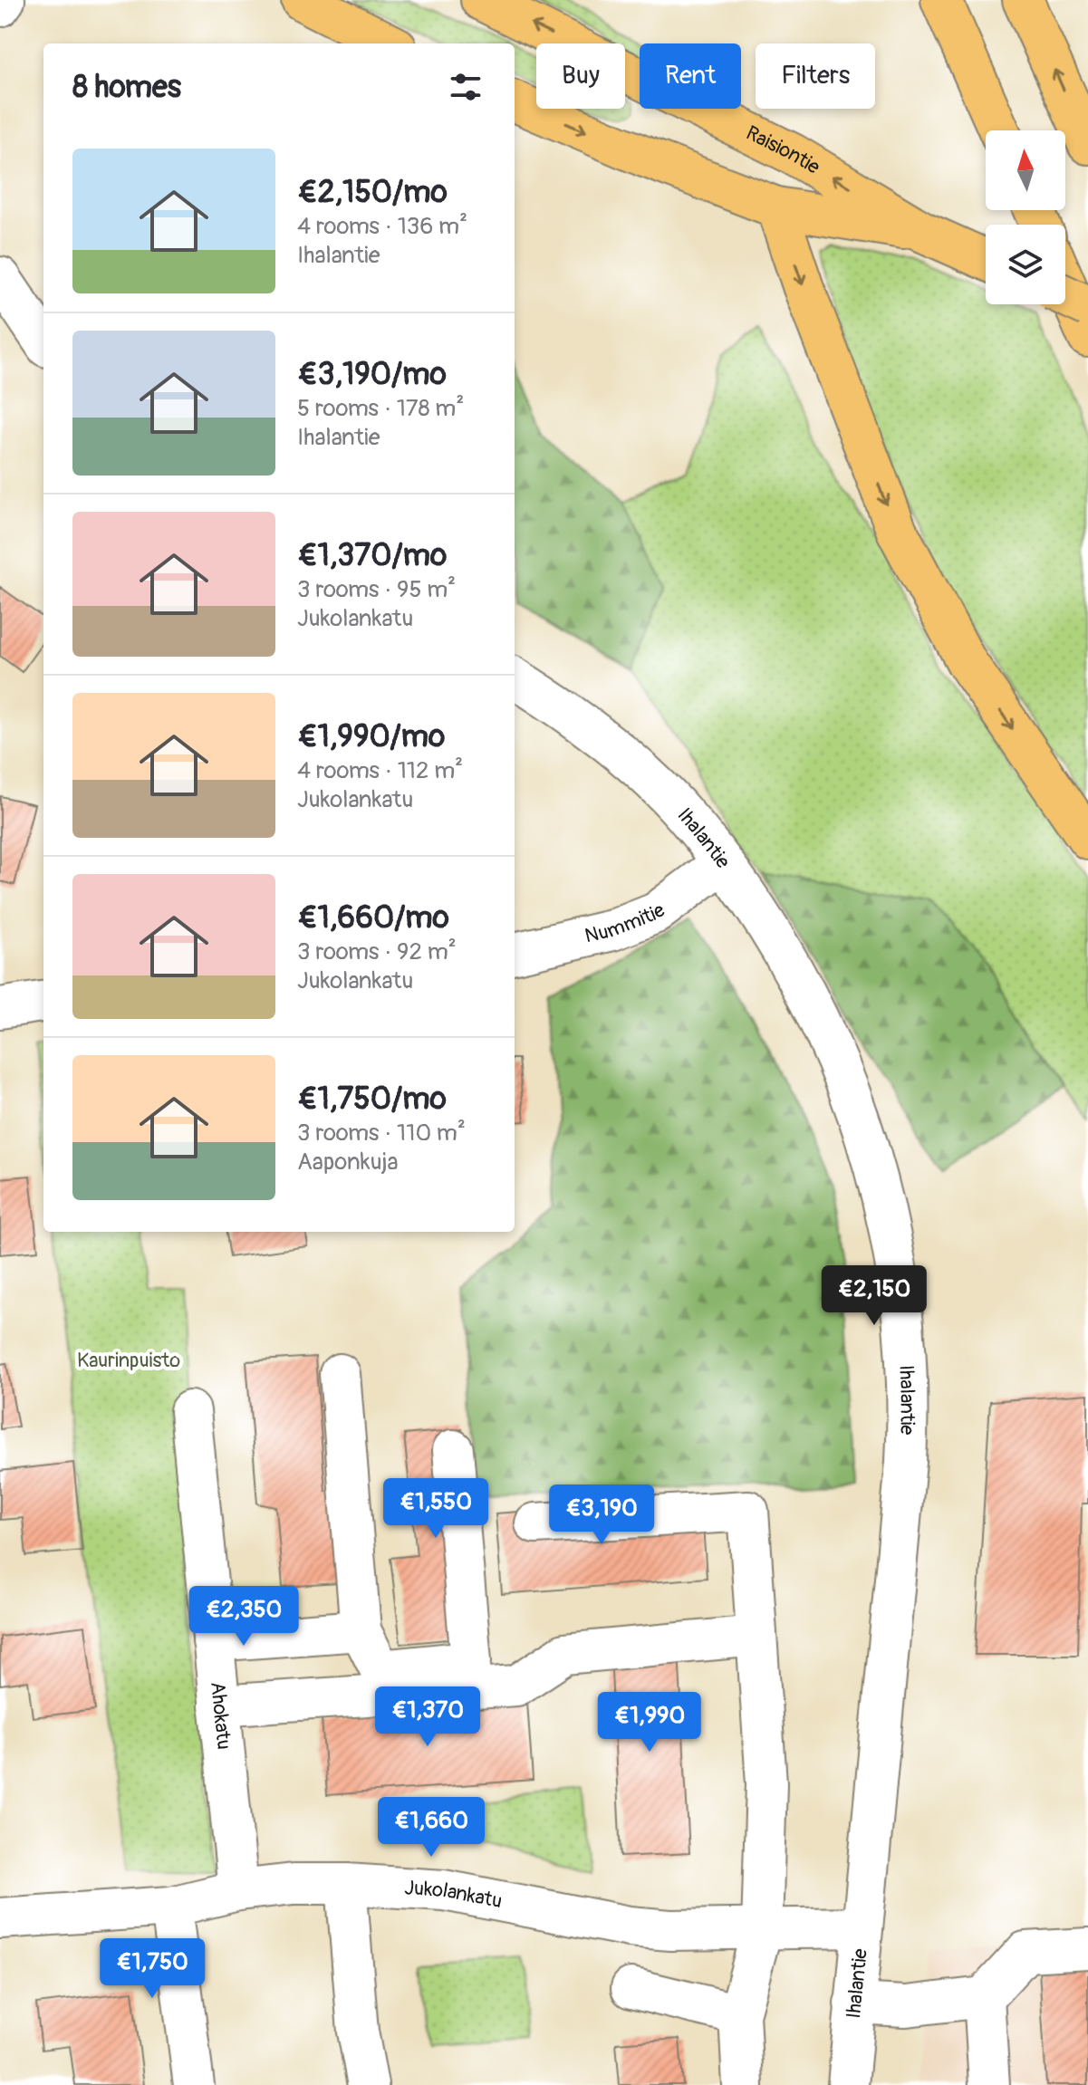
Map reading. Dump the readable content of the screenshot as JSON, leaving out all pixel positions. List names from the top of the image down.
{
  "streets": {
    "main road": ["Raisiontie"],
    "street": [
      "Ihalantie",
      "Nummitie",
      "Ahokatu",
      "Jukolankatu"
    ]
  },
  "crossings": [
    ["Ihalantie", "Nummitie"],
    ["Ihalantie", "Jukolankatu"],
    ["Ahokatu", "Jukolankatu"]
  ],
  "parks": ["Kaurinpuisto"],
  "north": "top",
  "page": {
    "chip": ["Buy", "Rent", "Filters"],
    "heading": "8 homes",
    "list": [
      {
        "name": "€2,150/mo",
        "note": "4 rooms · 136 m² · Ihalantie"
      },
      {
        "name": "€3,190/mo",
        "note": "5 rooms · 178 m² · Ihalantie"
      },
      {
        "name": "€1,370/mo",
        "note": "3 rooms · 95 m² · Jukolankatu"
      },
      {
        "name": "€1,990/mo",
        "note": "4 rooms · 112 m² · Jukolankatu"
      },
      {
        "name": "€1,660/mo",
        "note": "3 rooms · 92 m² · Jukolankatu"
      },
      {
        "name": "€1,750/mo",
        "note": "3 rooms · 110 m² · Aaponkuja"
      }
    ],
    "price": [
      "€2,150",
      "€1,550",
      "€3,190",
      "€2,350",
      "€1,370",
      "€1,990",
      "€1,660",
      "€1,750"
    ]
  }
}
